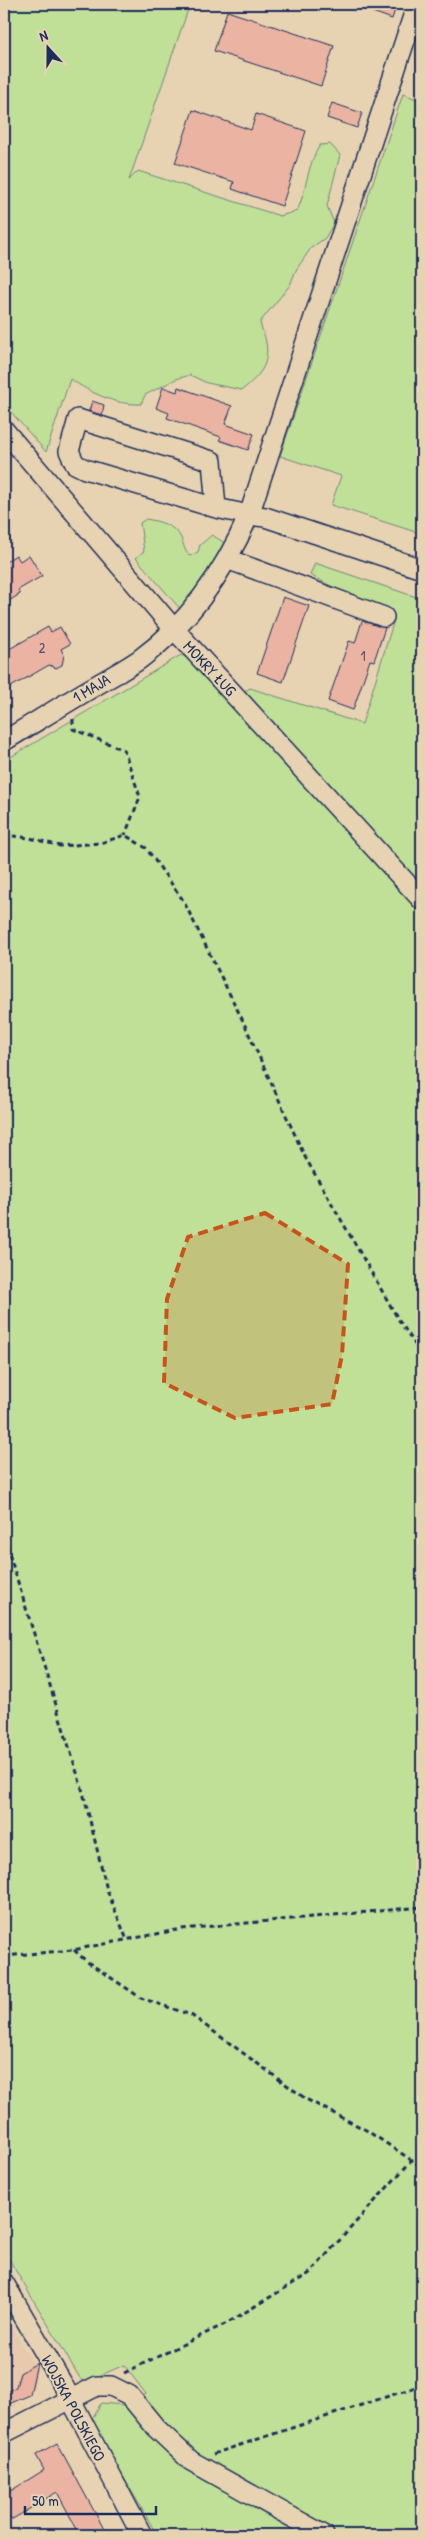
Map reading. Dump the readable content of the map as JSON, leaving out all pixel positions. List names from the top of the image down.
{
  "streets": {
    "street": ["MOKRY ŁUG", "1 MAJA", "WOJSKA POLSKIEGO"]
  },
  "crossings": [
    ["MOKRY ŁUG", "1 MAJA"]
  ],
  "house_numbers": ["2", "1"],
  "scale_bar": "50 m",
  "north": "top"
}
